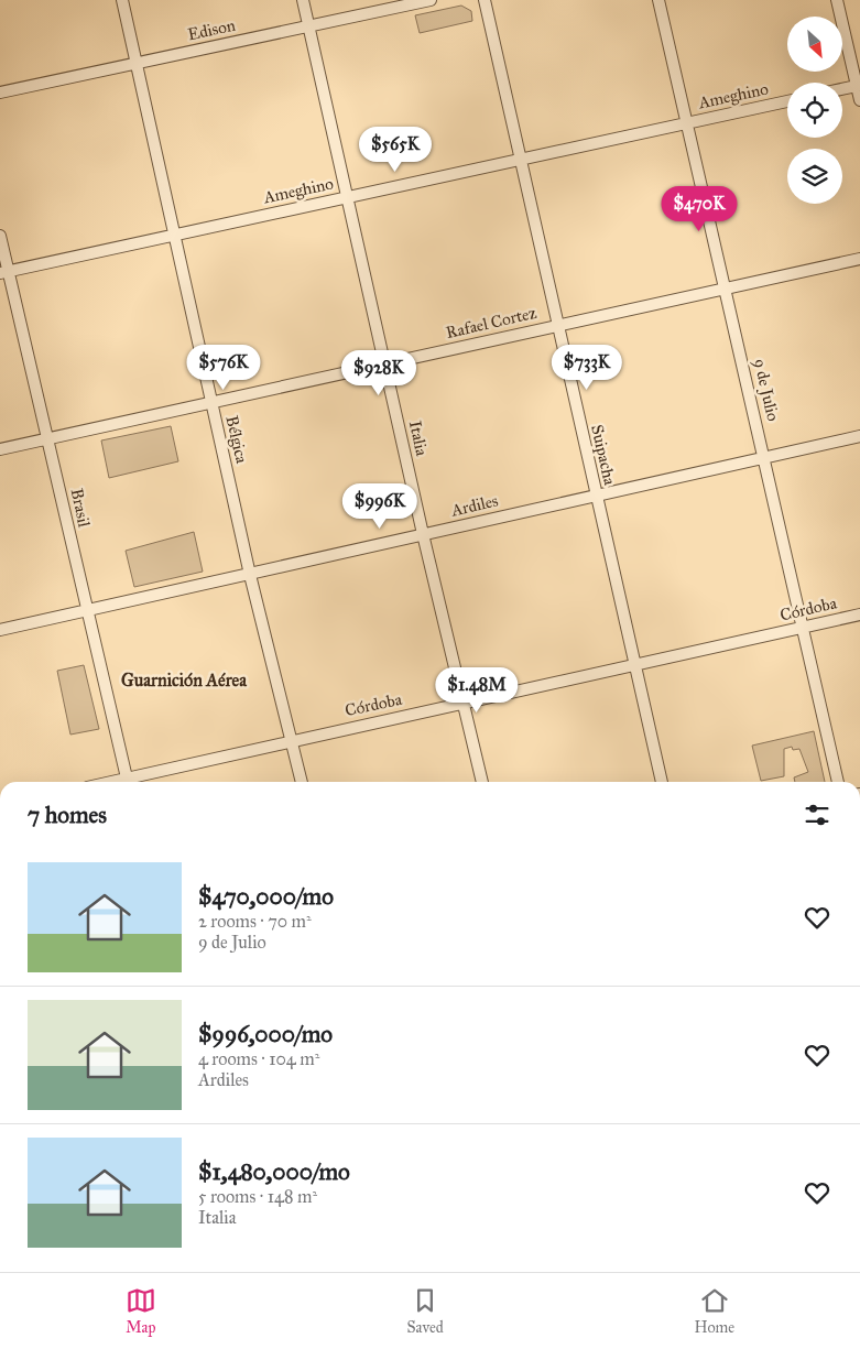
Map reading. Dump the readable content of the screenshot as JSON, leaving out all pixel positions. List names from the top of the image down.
{
  "streets": {
    "street": [
      "Edison",
      "Ameghino",
      "Rafael Cortez",
      "9 de Julio",
      "Italia",
      "Bélgica",
      "Suipacha",
      "Ardiles",
      "Brasil",
      "Córdoba"
    ]
  },
  "crossings": [
    ["Edison", "Italia"],
    ["Edison", "Bélgica"],
    ["Ameghino", "9 de Julio"],
    ["Ameghino", "Italia"],
    ["Ameghino", "Bélgica"],
    ["Ameghino", "Suipacha"],
    ["Ameghino", "Brasil"],
    ["Rafael Cortez", "9 de Julio"],
    ["Rafael Cortez", "Italia"],
    ["Rafael Cortez", "Bélgica"],
    ["Rafael Cortez", "Suipacha"],
    ["Rafael Cortez", "Brasil"],
    ["9 de Julio", "Ardiles"],
    ["9 de Julio", "Córdoba"],
    ["Italia", "Ardiles"],
    ["Italia", "Córdoba"],
    ["Bélgica", "Ardiles"],
    ["Bélgica", "Córdoba"],
    ["Suipacha", "Ardiles"],
    ["Suipacha", "Córdoba"],
    ["Ardiles", "Brasil"]
  ],
  "districts": ["Guarnición Aérea"],
  "north": "bottom right",
  "page": {
    "price": [
      "$565K",
      "$470K",
      "$576K",
      "$733K",
      "$928K",
      "$996K",
      "$1.48M"
    ],
    "heading": "7 homes",
    "list": [
      {
        "name": "$470,000/mo",
        "note": "2 rooms · 70 m² · 9 de Julio"
      },
      {
        "name": "$996,000/mo",
        "note": "4 rooms · 104 m² · Ardiles"
      },
      {
        "name": "$1,480,000/mo",
        "note": "5 rooms · 148 m² · Italia"
      }
    ],
    "tabs": ["Map", "Saved", "Home"]
  }
}
